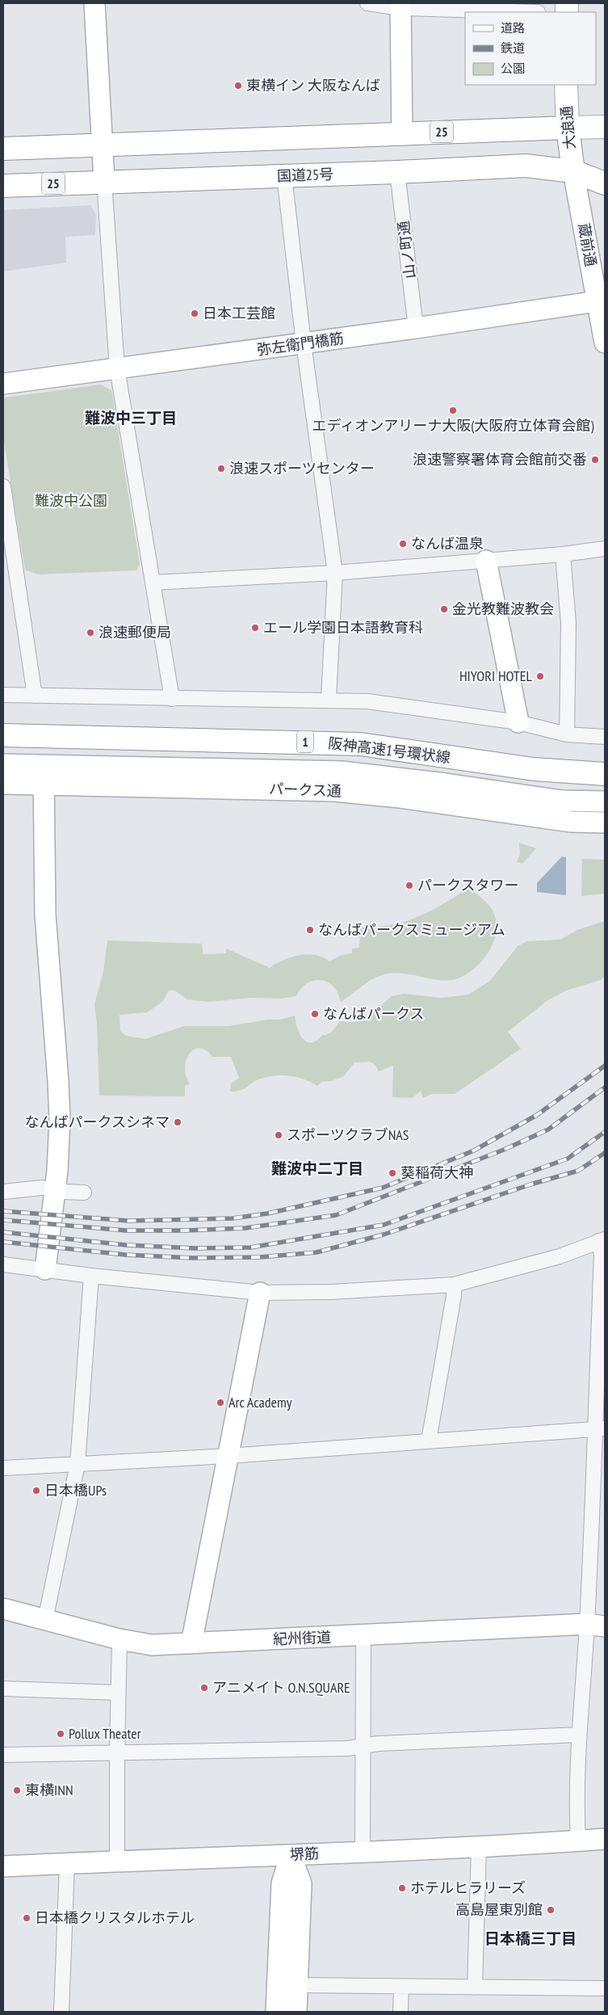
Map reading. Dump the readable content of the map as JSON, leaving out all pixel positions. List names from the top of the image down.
{
  "streets": {
    "main road": [
      "大浪通",
      "25",
      "国道25号",
      "1",
      "阪神高速1号環状線"
    ],
    "street": [
      "蔵前通",
      "山ノ町通",
      "弥左衛門橋筋",
      "パークス通",
      "紀州街道",
      "堺筋"
    ]
  },
  "crossings": [
    ["大浪通", "25"],
    ["大浪通", "国道25号"],
    ["大浪通", "蔵前通"],
    ["国道25号", "蔵前通"],
    ["国道25号", "山ノ町通"],
    ["蔵前通", "弥左衛門橋筋"],
    ["山ノ町通", "弥左衛門橋筋"]
  ],
  "districts": ["難波中三丁目", "難波中二丁目", "日本橋三丁目"],
  "parks": ["難波中公園"],
  "places": [
    "東横イン 大阪なんば",
    "日本工芸館",
    "エディオンアリーナ大阪(大阪府立体育会館)",
    "浪速警察署体育会館前交番",
    "浪速スポーツセンター",
    "なんば温泉",
    "金光教難波教会",
    "エール学園日本語教育科",
    "浪速郵便局",
    "HIYORI HOTEL",
    "パークスタワー",
    "なんばパークスミュージアム",
    "なんばパークス",
    "なんばパークスシネマ",
    "スポーツクラブNAS",
    "葵稲荷大神",
    "Arc Academy",
    "日本橋UPs",
    "アニメイト O.N.SQUARE",
    "Pollux Theater",
    "東横INN",
    "ホテルヒラリーズ",
    "高島屋東別館",
    "日本橋クリスタルホテル"
  ],
  "legend": ["道路", "鉄道", "公園"]
}
